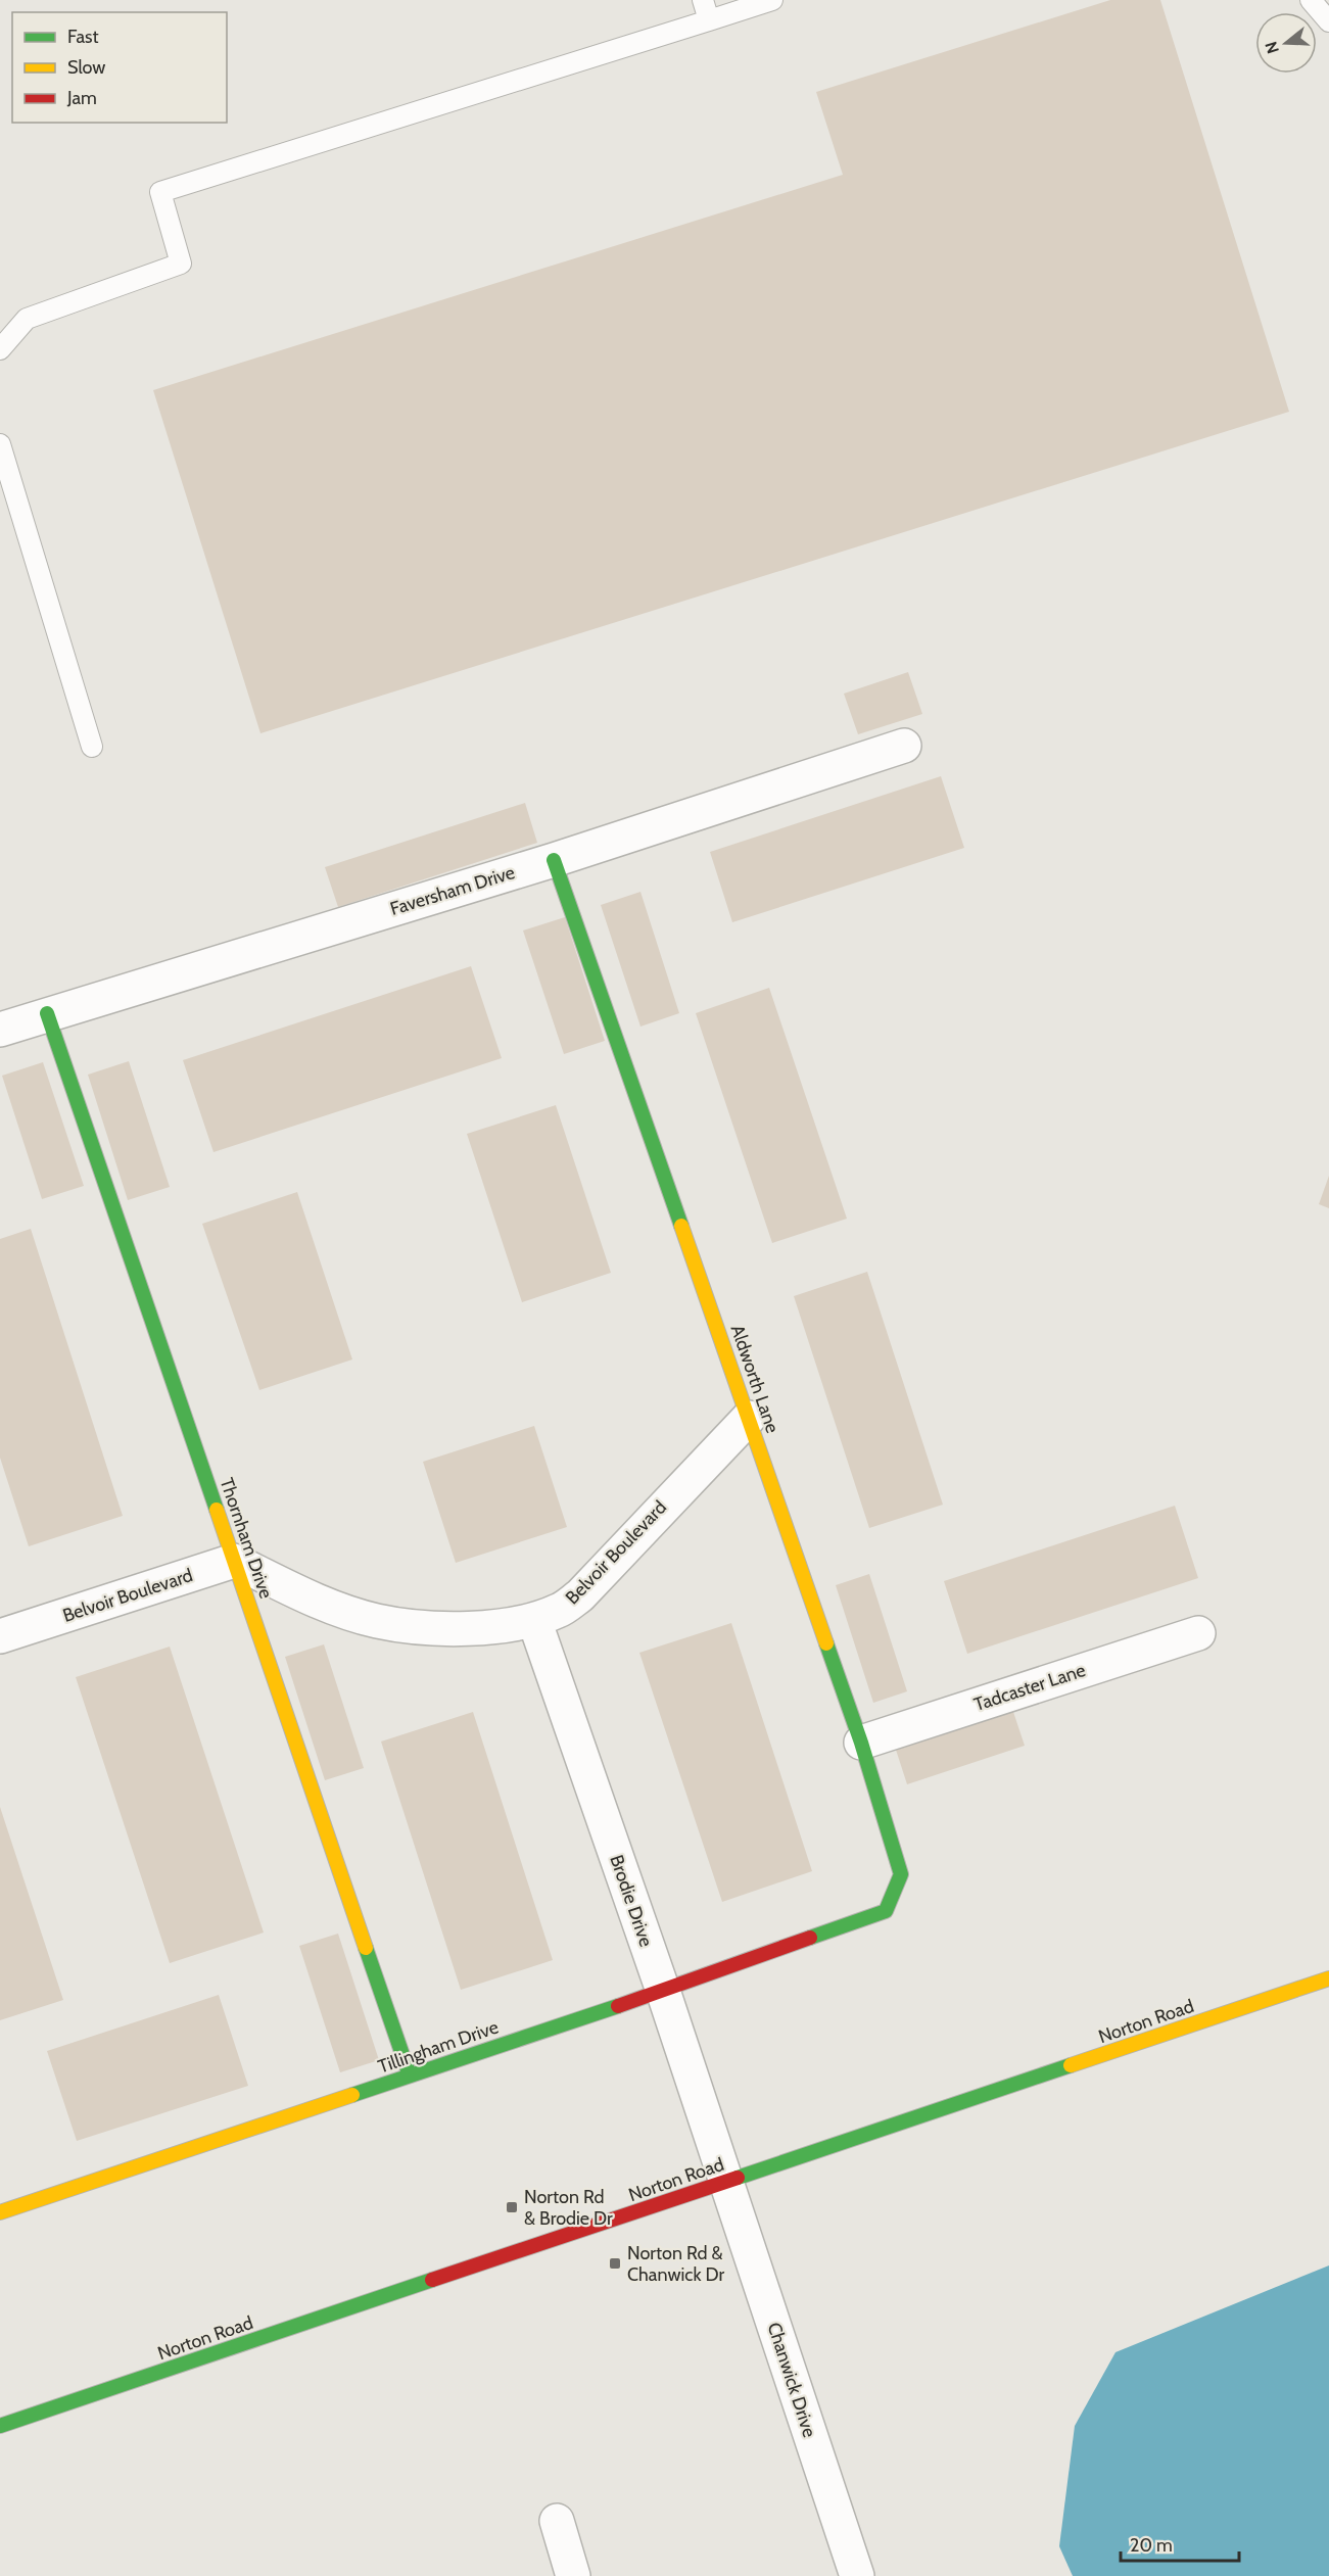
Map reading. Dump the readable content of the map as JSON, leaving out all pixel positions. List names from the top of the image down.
{
  "streets": {
    "street": [
      "Faversham Drive",
      "Aldworth Lane",
      "Thornham Drive",
      "Belvoir Boulevard",
      "Tadcaster Lane",
      "Brodie Drive",
      "Norton Road",
      "Tillingham Drive",
      "Chanwick Drive"
    ]
  },
  "crossings": [
    ["Faversham Drive", "Aldworth Lane"],
    ["Faversham Drive", "Thornham Drive"],
    ["Aldworth Lane", "Belvoir Boulevard"],
    ["Aldworth Lane", "Tadcaster Lane"],
    ["Aldworth Lane", "Tillingham Drive"],
    ["Thornham Drive", "Belvoir Boulevard"],
    ["Thornham Drive", "Tillingham Drive"],
    ["Belvoir Boulevard", "Brodie Drive"],
    ["Brodie Drive", "Norton Road"],
    ["Brodie Drive", "Tillingham Drive"],
    ["Brodie Drive", "Chanwick Drive"],
    ["Norton Road", "Chanwick Drive"]
  ],
  "places": {
    "transit": ["Norton Rd & Brodie Dr", "Norton Rd & Chanwick Dr"]
  },
  "legend": ["Fast", "Slow", "Jam"],
  "scale_bar": "20 m",
  "north": "left"
}
